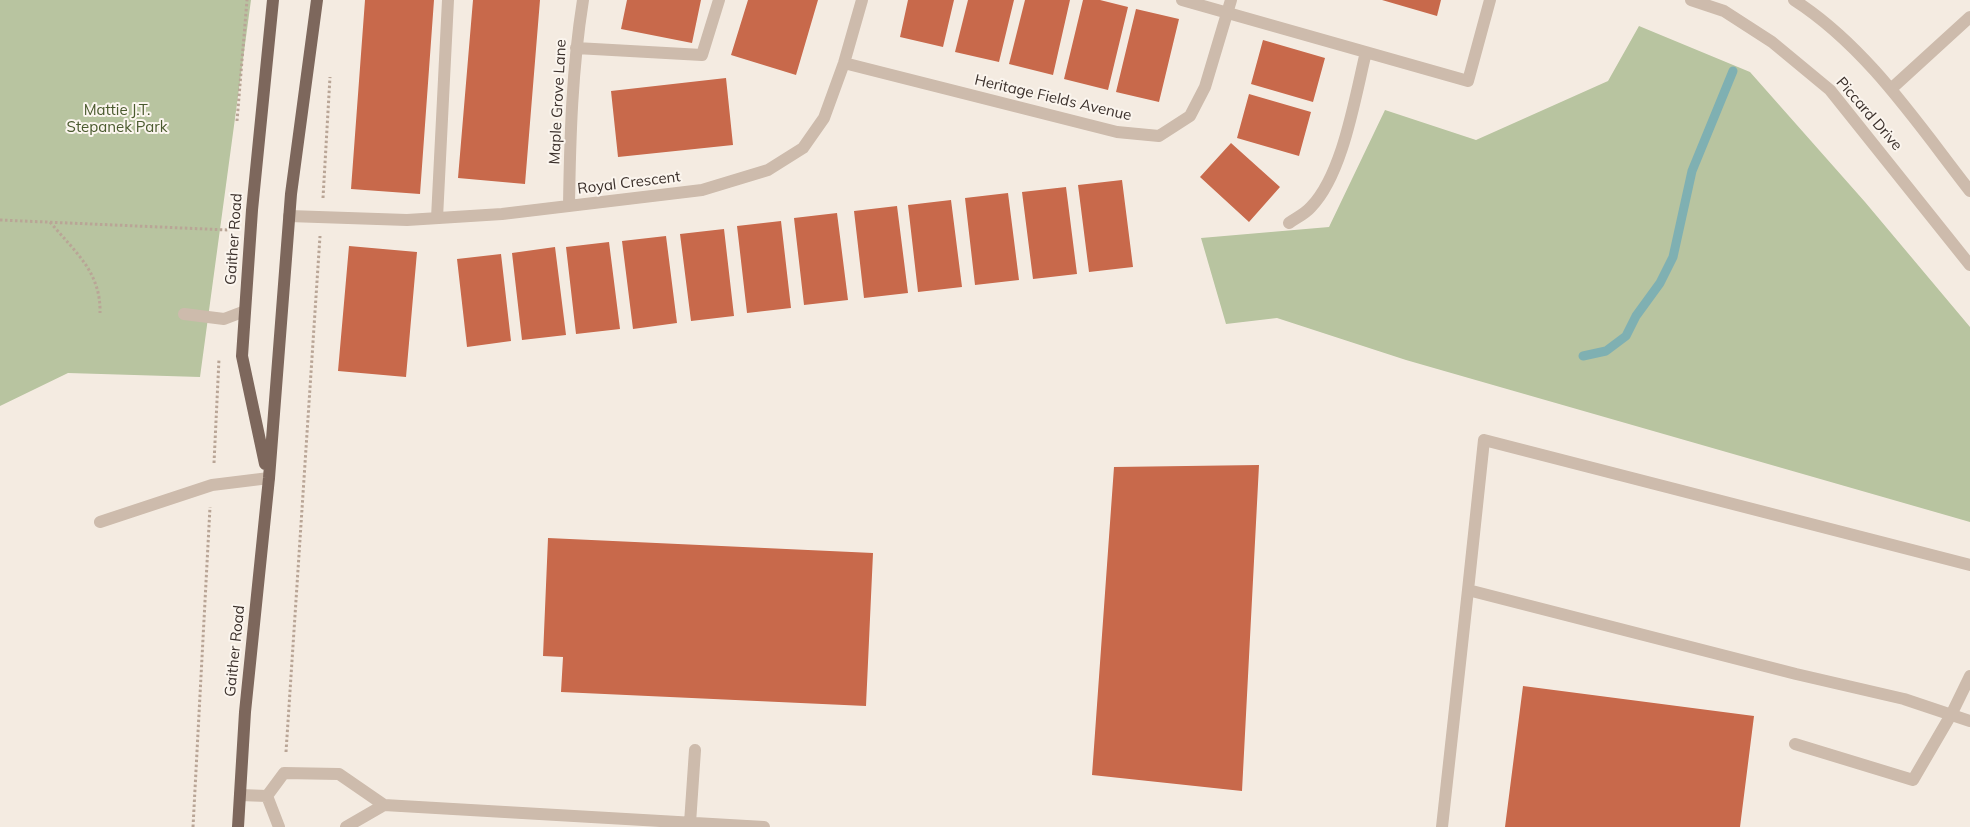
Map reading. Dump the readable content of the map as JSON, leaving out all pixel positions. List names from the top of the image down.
{
  "streets": {
    "main road": ["Gaither Road"],
    "street": [
      "Heritage Fields Avenue",
      "Maple Grove Lane",
      "Piccard Drive",
      "Royal Crescent"
    ]
  },
  "crossings": [
    ["Heritage Fields Avenue", "Royal Crescent"],
    ["Maple Grove Lane", "Royal Crescent"],
    ["Royal Crescent", "Gaither Road"]
  ],
  "parks": ["Mattie J.T. Stepanek Park"]
}
